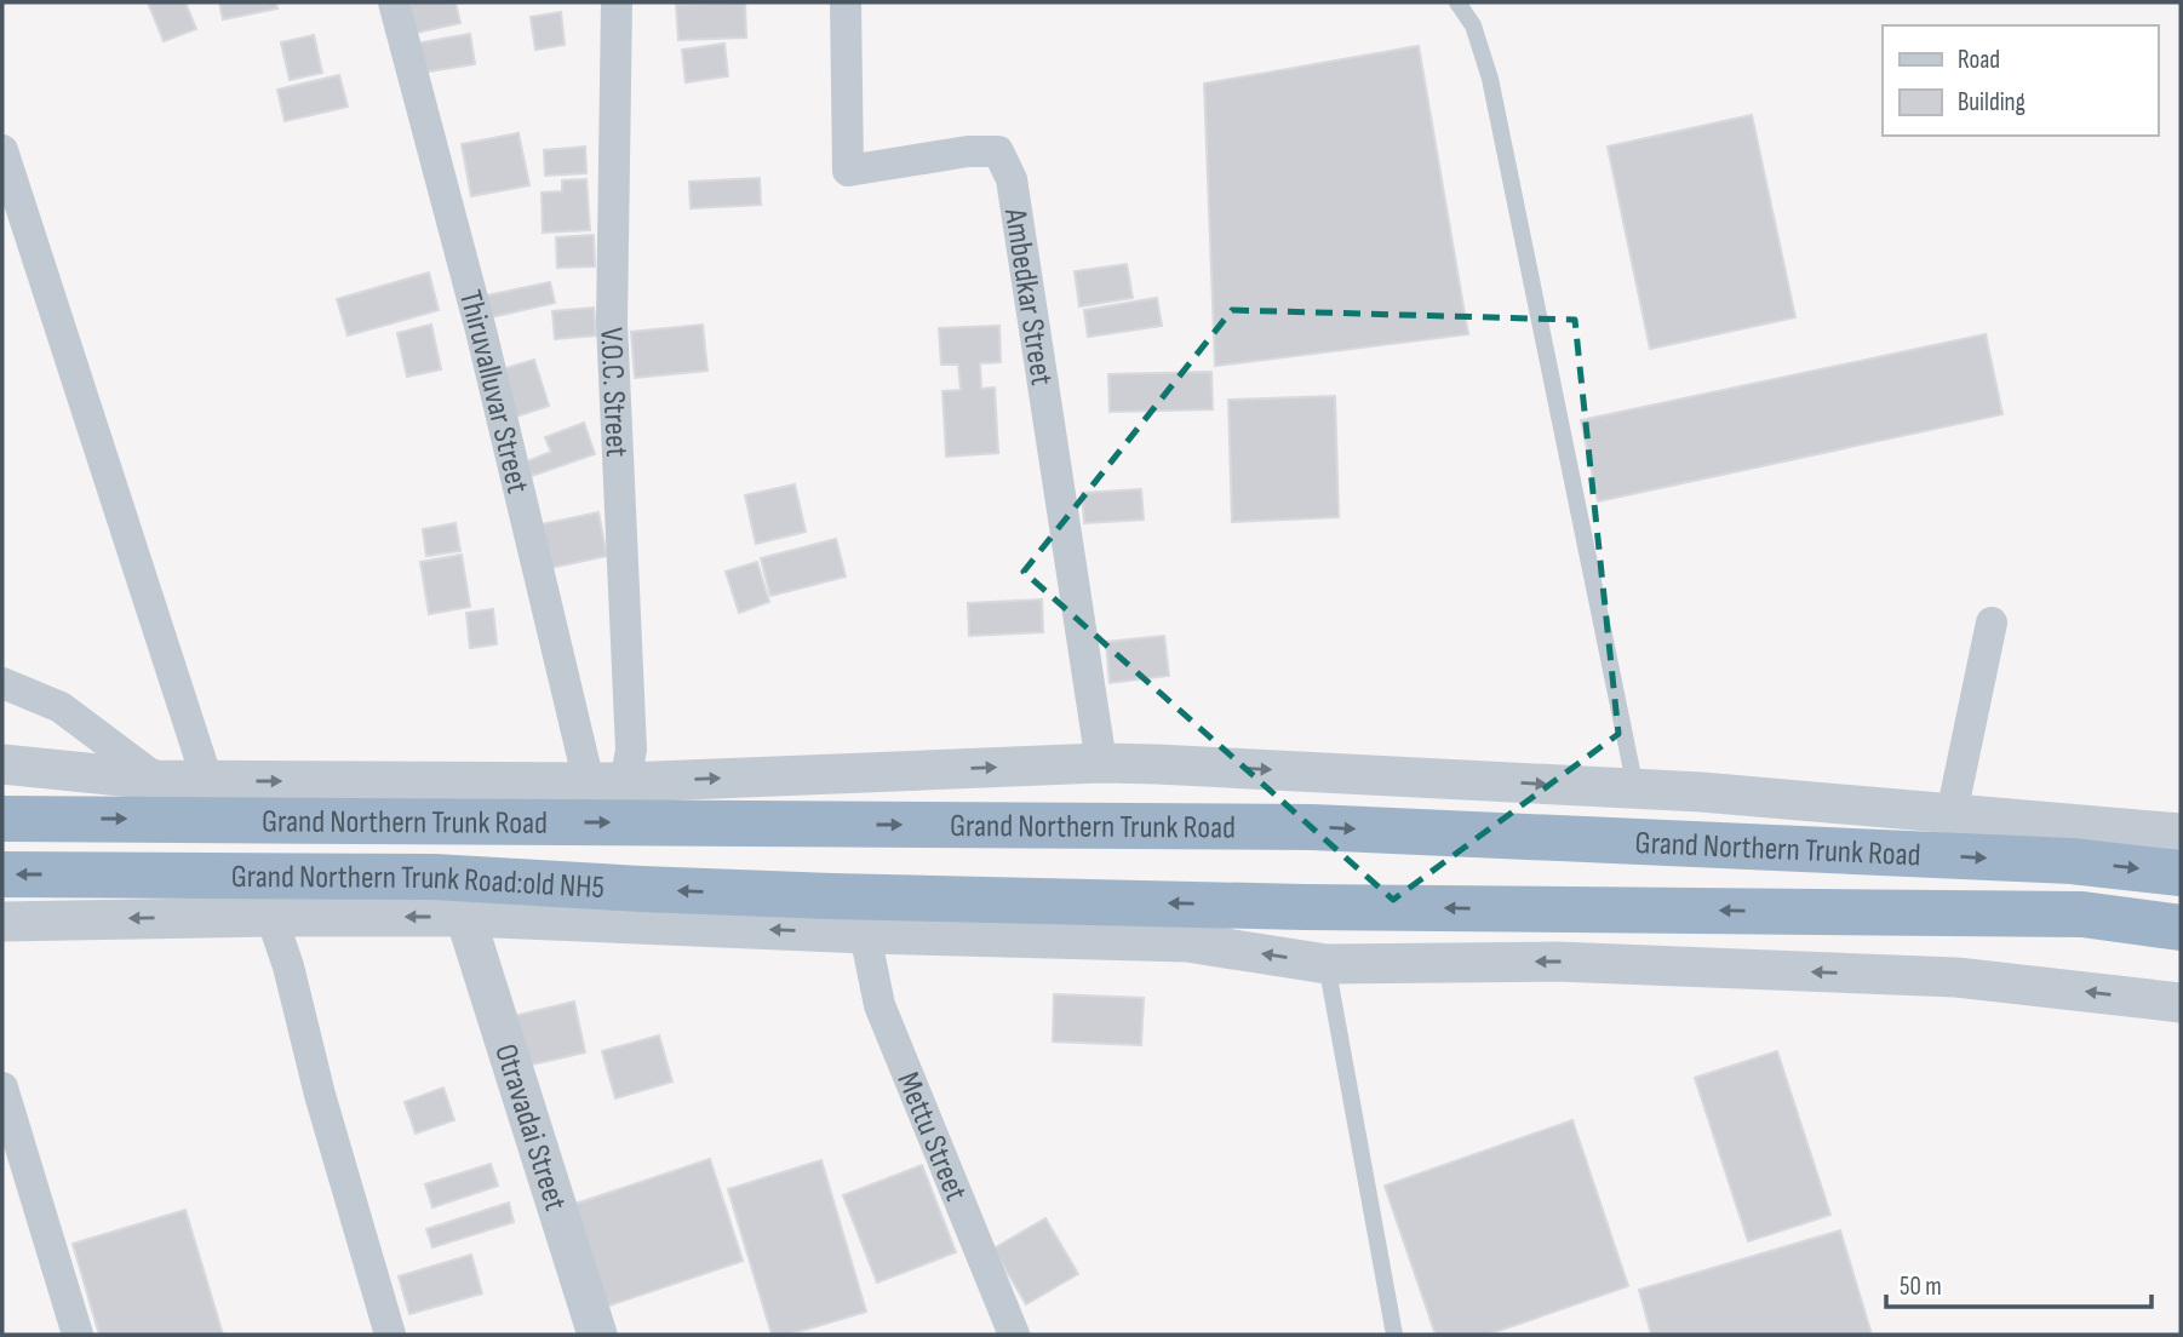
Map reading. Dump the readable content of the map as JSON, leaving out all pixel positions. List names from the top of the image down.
{
  "streets": {
    "highway": ["Grand Northern Trunk Road", "Grand Northern Trunk Road:old NH5"],
    "street": [
      "Ambedkar Street",
      "Thiruvalluvar Street",
      "V.O.C. Street",
      "Otravadai Street",
      "Mettu Street"
    ]
  },
  "crossings": [
    ["Thiruvalluvar Street", "V.O.C. Street"],
    ["Grand Northern Trunk Road", "Grand Northern Trunk Road:old NH5"]
  ],
  "one_way": ["Grand Northern Trunk Road:old NH5"],
  "legend": ["Road", "Building"],
  "scale_bar": "50 m"
}
